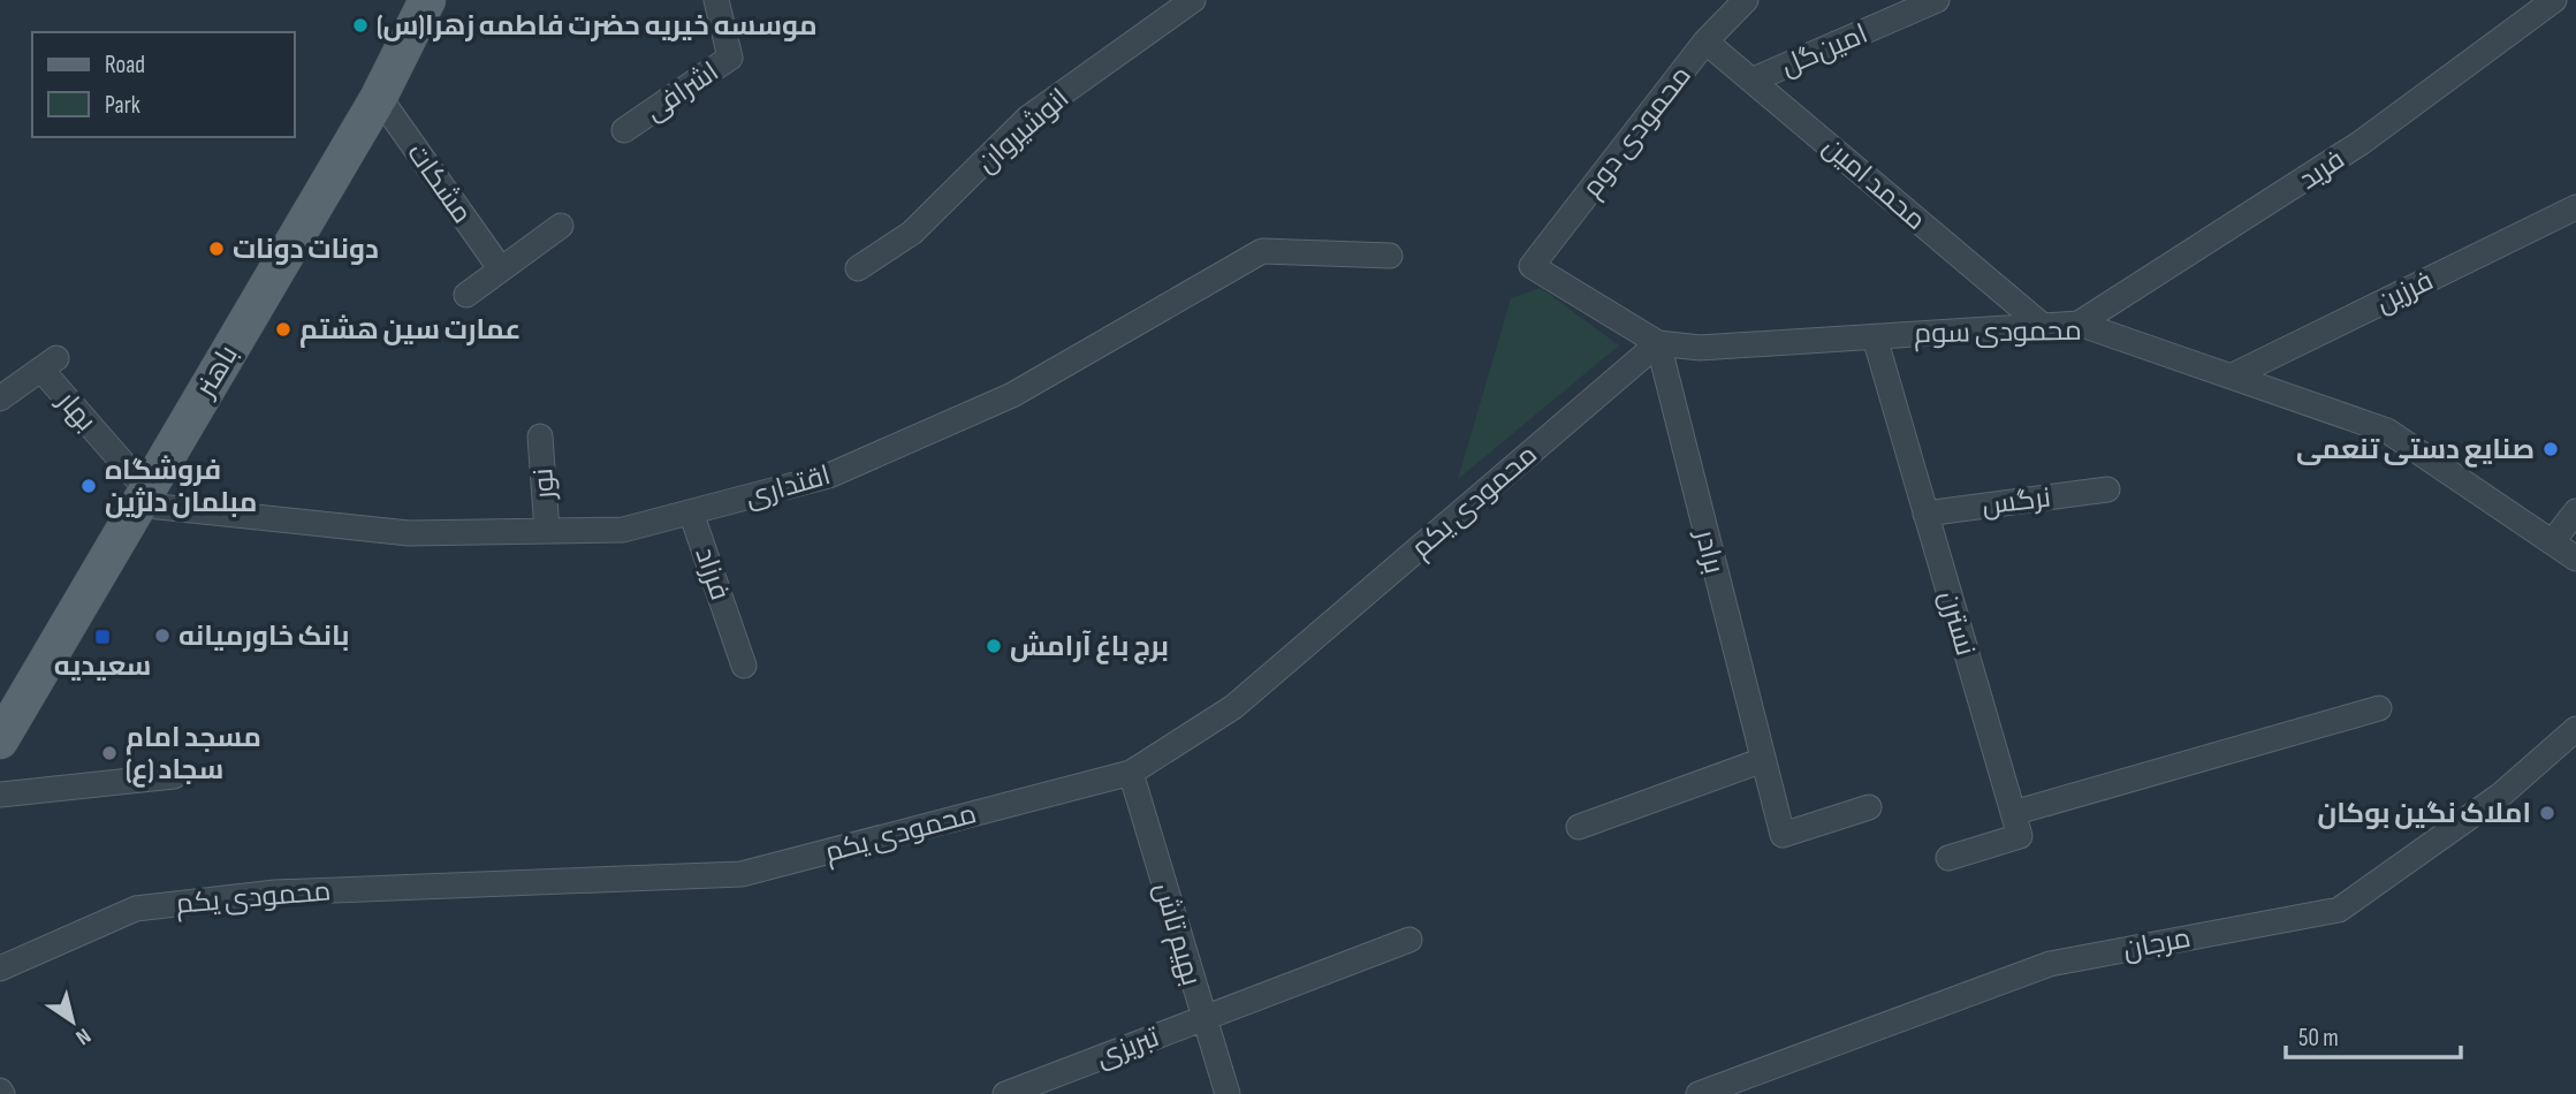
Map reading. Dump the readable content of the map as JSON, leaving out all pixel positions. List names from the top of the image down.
{
  "streets": {
    "main road": ["باهنر"],
    "street": [
      "امین‌گل",
      "اشرافی",
      "انوشیروان",
      "محمودی دوم",
      "فرید",
      "مشکات",
      "محمد امین",
      "فرزین",
      "محمودی سوم",
      "بهار",
      "نور",
      "اقتداری",
      "محمودی یکم",
      "نرگس",
      "برادر",
      "فرزاد",
      "نسترن",
      "بهیم تاش",
      "مرجان",
      "تبریزی"
    ]
  },
  "crossings": [
    ["امین‌گل", "محمد امین"],
    ["محمودی دوم", "محمد امین"],
    ["محمودی دوم", "محمودی سوم"],
    ["فرید", "محمودی سوم"],
    ["مشکات", "باهنر"],
    ["محمد امین", "محمودی سوم"],
    ["فرزین", "محمودی سوم"],
    ["محمودی سوم", "محمودی یکم"],
    ["محمودی سوم", "برادر"],
    ["محمودی سوم", "نسترن"],
    ["باهنر", "بهار"],
    ["باهنر", "اقتداری"],
    ["بهار", "اقتداری"],
    ["نور", "اقتداری"],
    ["اقتداری", "فرزاد"],
    ["محمودی یکم", "برادر"],
    ["محمودی یکم", "بهیم تاش"],
    ["نرگس", "نسترن"],
    ["بهیم تاش", "تبریزی"]
  ],
  "places": {
    "other": [
      "موسسه خیریه حضرت فاطمه زهرا(س)",
      "دونات دونات",
      "عمارت سین هشتم",
      "صنایع دستی تنعمی",
      "فروشگاه مبلمان دلژین",
      "بانک خاورمیانه",
      "برج باغ آرامش",
      "مسجد امام سجاد (ع)",
      "املاک نگین بوکان"
    ],
    "transit": ["سعیدیه"]
  },
  "legend": ["Road", "Park"],
  "scale_bar": "50 m",
  "north": "bottom right"
}
